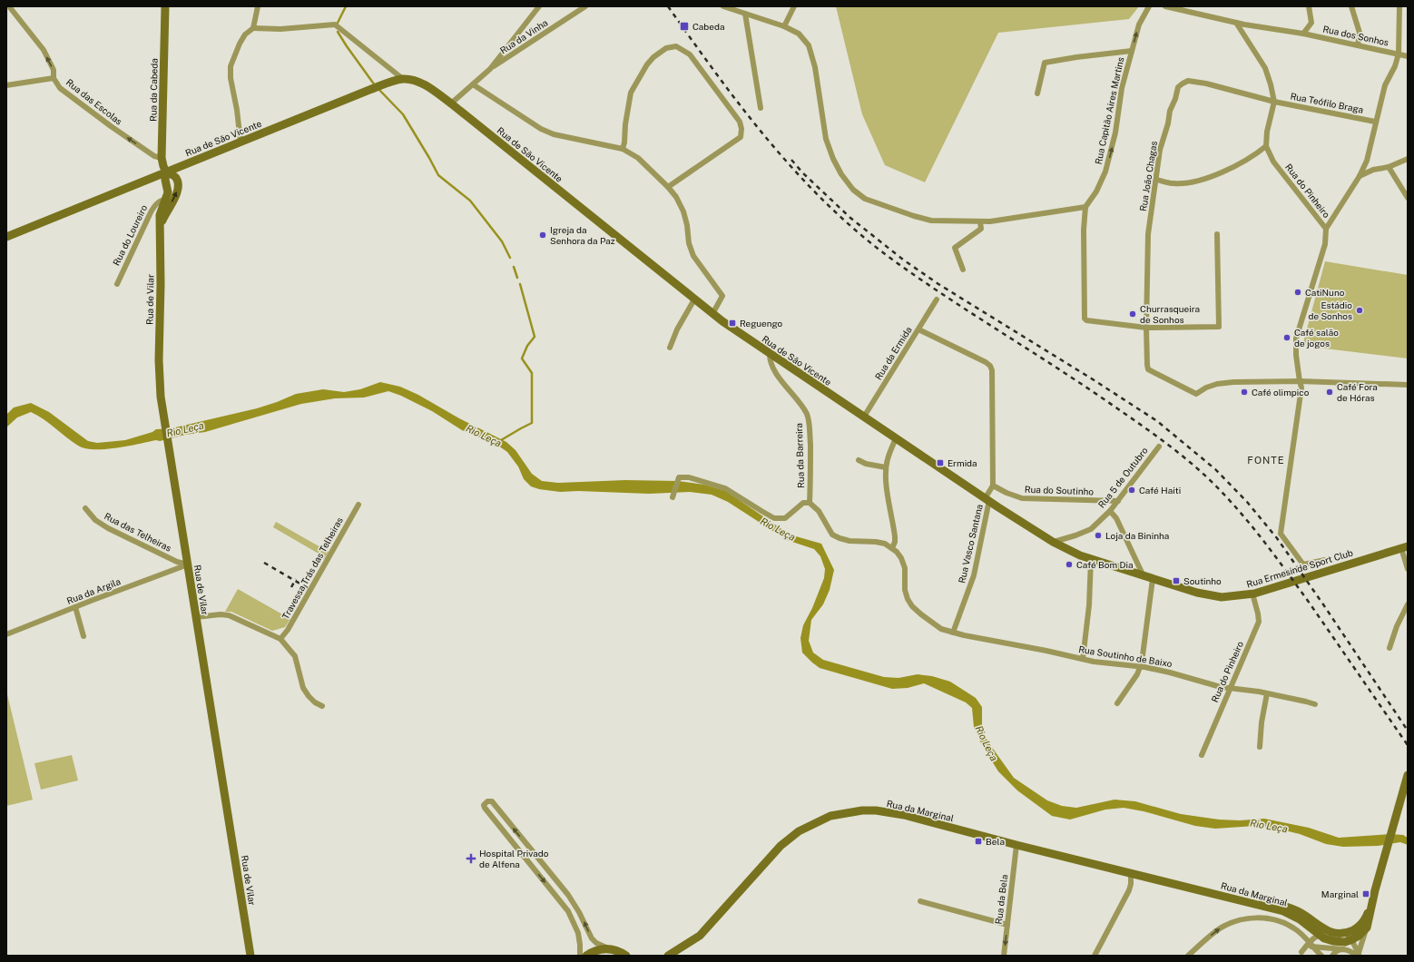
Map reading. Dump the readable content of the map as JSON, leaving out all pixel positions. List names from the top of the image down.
{
  "streets": {
    "street": [
      "Rua dos Sonhos",
      "Rua da Vinha",
      "Rua da Cabeda",
      "Rua das Escolas",
      "Rua Teófilo Braga",
      "Rua Capitão Aires Martins",
      "Rua de São Vicente",
      "Rua João Chagas",
      "Rua do Pinheiro",
      "Rua do Loureiro",
      "Rua de Vilar",
      "Rua da Ermida",
      "Rua da Barreira",
      "Rua 5 de Outubro",
      "Rua do Soutinho",
      "Rua das Telheiras",
      "Rua Vasco Santana",
      "Travessa Trás das Telheiras",
      "Rua Ermesinde Sport Club",
      "Rua da Argila",
      "Rua Soutinho de Baixo",
      "Rua da Marginal",
      "Rua da Bela"
    ]
  },
  "crossings": [
    ["Rua dos Sonhos", "Rua Teófilo Braga"],
    ["Rua dos Sonhos", "Rua do Pinheiro"],
    ["Rua da Cabeda", "Rua das Escolas"],
    ["Rua da Cabeda", "Rua de São Vicente"],
    ["Rua da Cabeda", "Rua de Vilar"],
    ["Rua Teófilo Braga", "Rua João Chagas"],
    ["Rua de São Vicente", "Rua de Vilar"],
    ["Rua de São Vicente", "Rua da Ermida"],
    ["Rua de São Vicente", "Rua da Barreira"],
    ["Rua de São Vicente", "Rua Vasco Santana"],
    ["Rua do Pinheiro", "Rua Ermesinde Sport Club"],
    ["Rua do Pinheiro", "Rua Soutinho de Baixo"],
    ["Rua do Loureiro", "Rua de Vilar"],
    ["Rua de Vilar", "Rua das Telheiras"],
    ["Rua de Vilar", "Rua da Argila"],
    ["Rua 5 de Outubro", "Rua do Soutinho"],
    ["Rua 5 de Outubro", "Rua Ermesinde Sport Club"],
    ["Rua das Telheiras", "Rua da Argila"],
    ["Rua Vasco Santana", "Rua Soutinho de Baixo"],
    ["Rua da Marginal", "Rua da Bela"]
  ],
  "one_way": ["Rua das Escolas", "Rua Capitão Aires Martins"],
  "districts": ["FONTE"],
  "water": ["Rio Leça"],
  "places": {
    "transit": [
      "Cabeda",
      "Reguengo",
      "Ermida",
      "Soutinho",
      "Bela",
      "Marginal"
    ],
    "other": [
      "Igreja da Senhora da Paz",
      "CatiNuno",
      "Estádio de Sonhos",
      "Churrasqueira de Sonhos",
      "Café salão de jogos",
      "Café olimpico",
      "Café Fora de Hóras",
      "Café Haiti",
      "Loja da Bininha",
      "Café Bom Dia"
    ],
    "health": ["Hospital Privado de Alfena"]
  }
}
